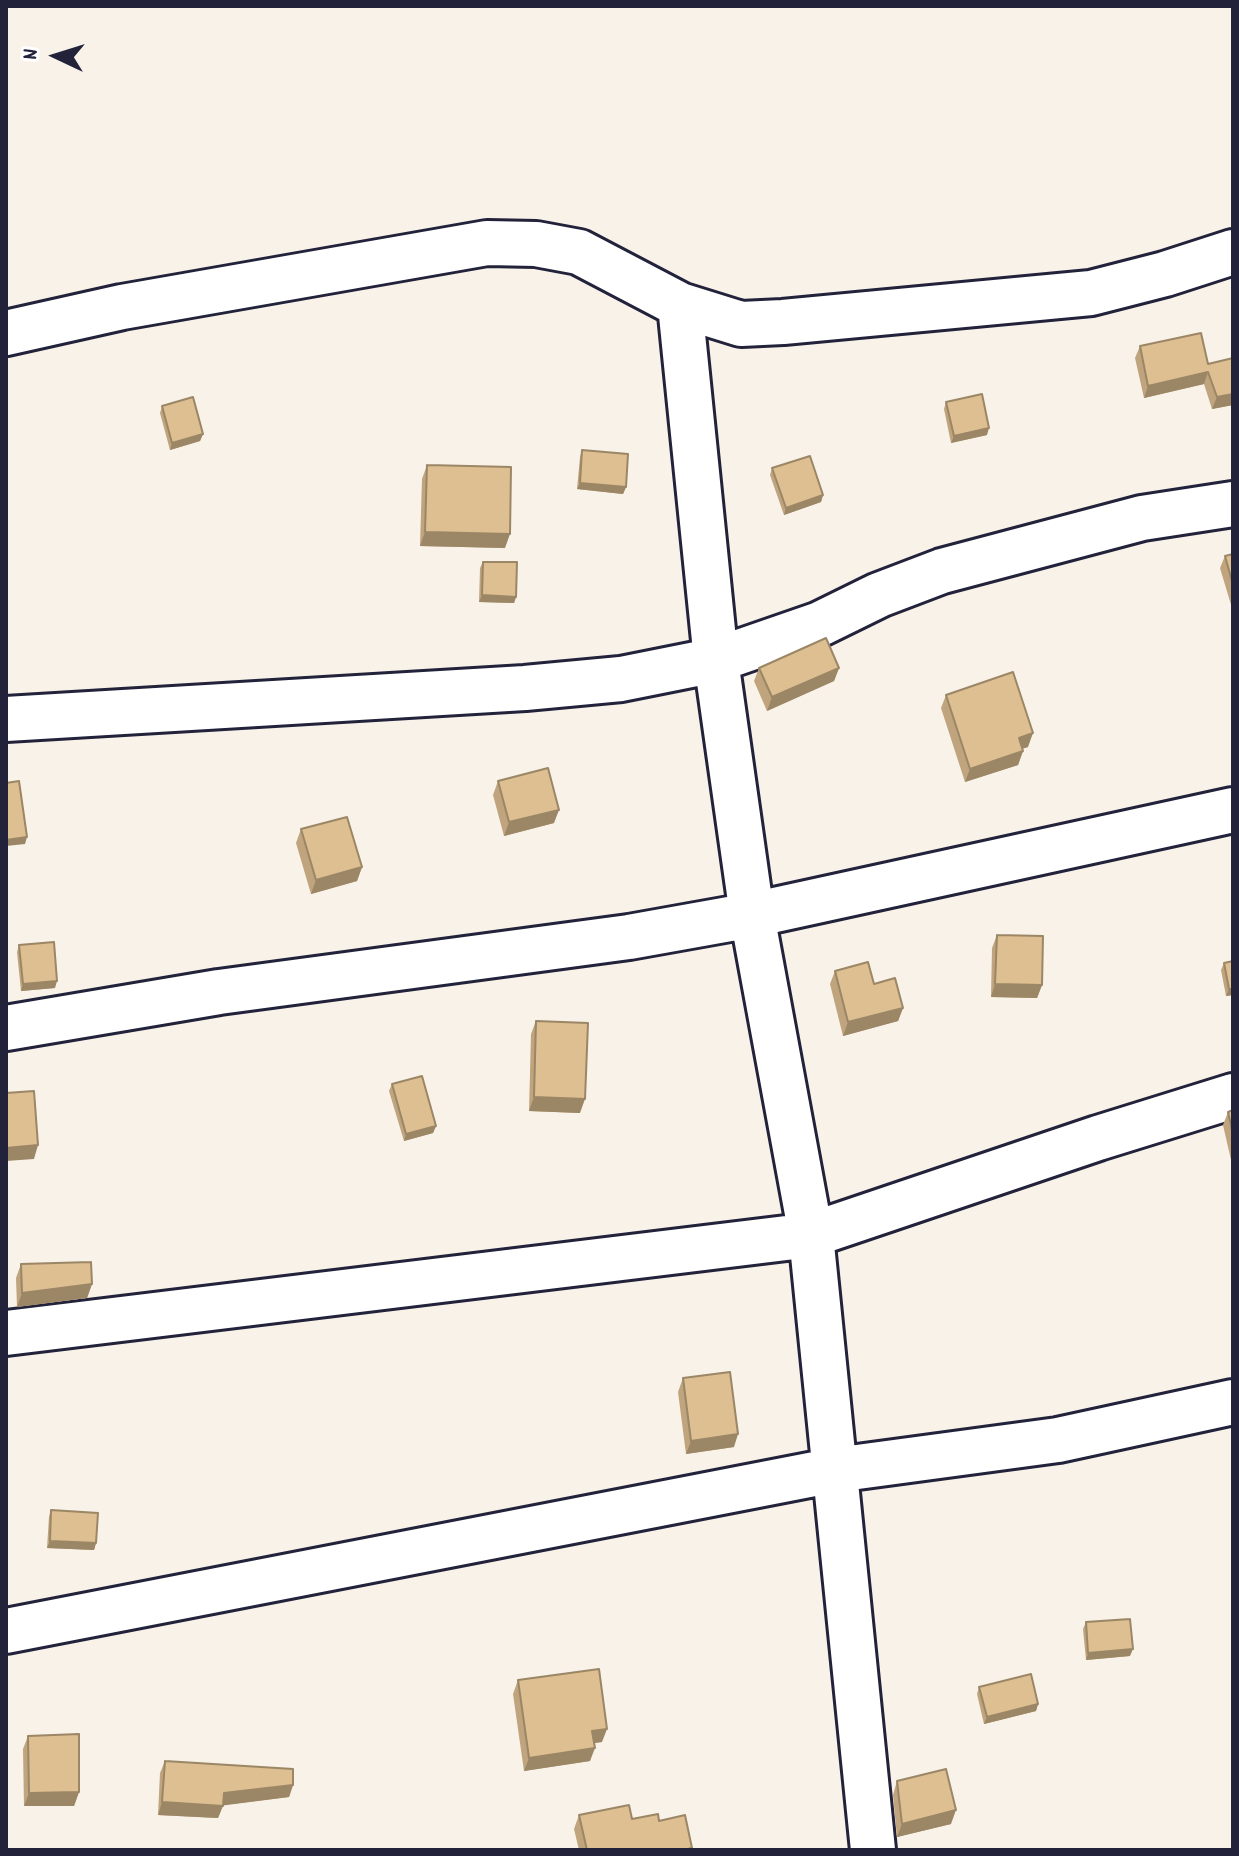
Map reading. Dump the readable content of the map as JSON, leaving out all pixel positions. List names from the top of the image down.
{
  "north": "left"
}
